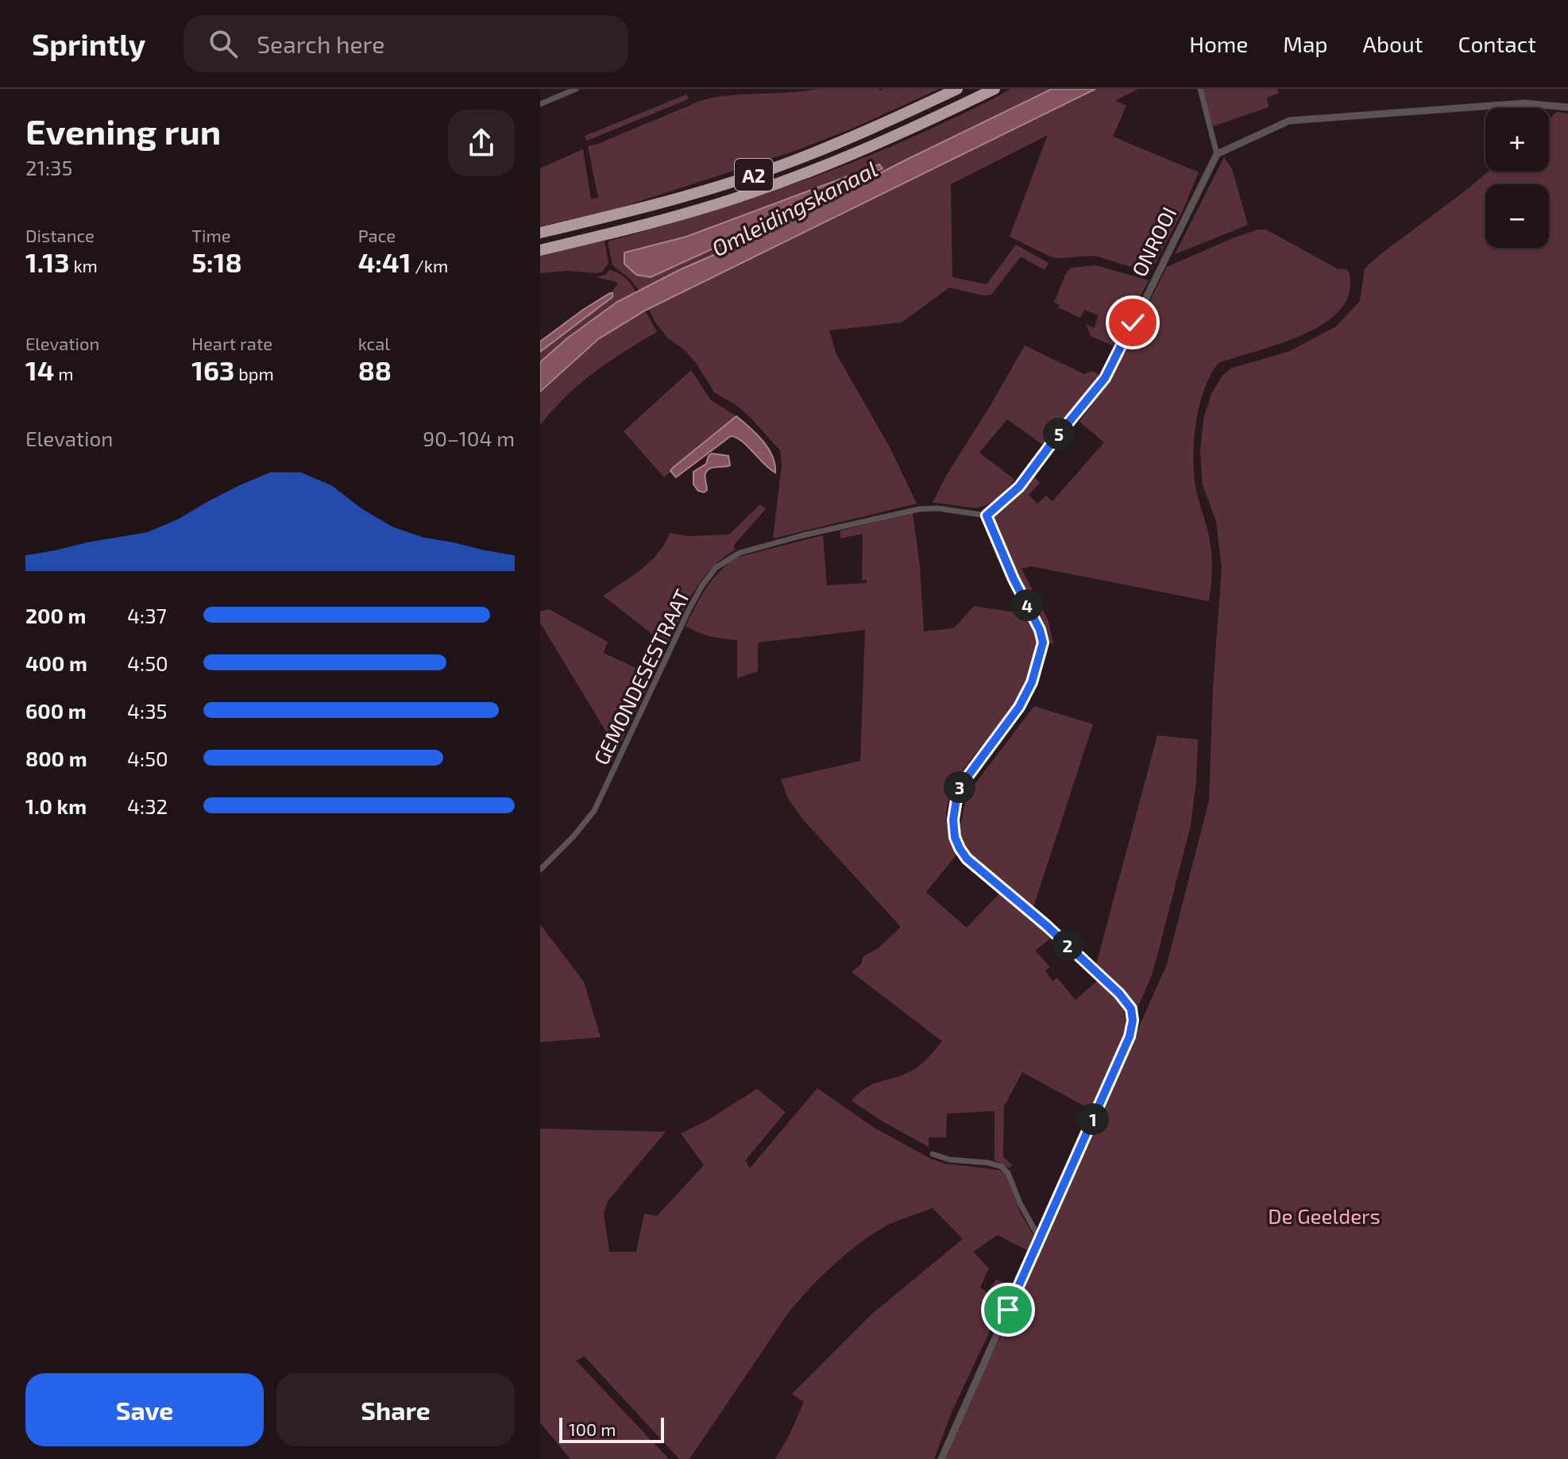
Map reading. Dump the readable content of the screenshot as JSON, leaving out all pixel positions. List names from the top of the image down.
{
  "streets": {
    "highway": ["A2"],
    "street": ["ONROOI", "GEMONDESESTRAAT"]
  },
  "crossings": [
    ["ONROOI", "GEMONDESESTRAAT"]
  ],
  "water": ["Omleidingskanaal"],
  "parks": ["De Geelders"],
  "scale_bar": "100 m",
  "page": {
    "header": "Sprintly",
    "search": "Search here",
    "nav": [
      "Home",
      "Map",
      "About",
      "Contact"
    ],
    "heading": ["Evening run", "21:35"],
    "map_buttons": ["+", "−"],
    "stats": [
      ["Distance", "1.13 km"],
      ["Time", "5:18"],
      ["Pace", "4:41 /km"],
      ["Elevation", "14 m"],
      ["Heart rate", "163 bpm"],
      ["kcal", "88"]
    ],
    "chart": ["Elevation", "90–104 m"],
    "pins": [
      "5",
      "4",
      "3",
      "2",
      "1"
    ],
    "list": [
      {
        "name": "200 m",
        "note": "4:37"
      },
      {
        "name": "400 m",
        "note": "4:50"
      },
      {
        "name": "600 m",
        "note": "4:35"
      },
      {
        "name": "800 m",
        "note": "4:50"
      },
      {
        "name": "1.0 km",
        "note": "4:32"
      }
    ],
    "buttons": ["Save", "Share"],
    "scale": "100 m"
  }
}
